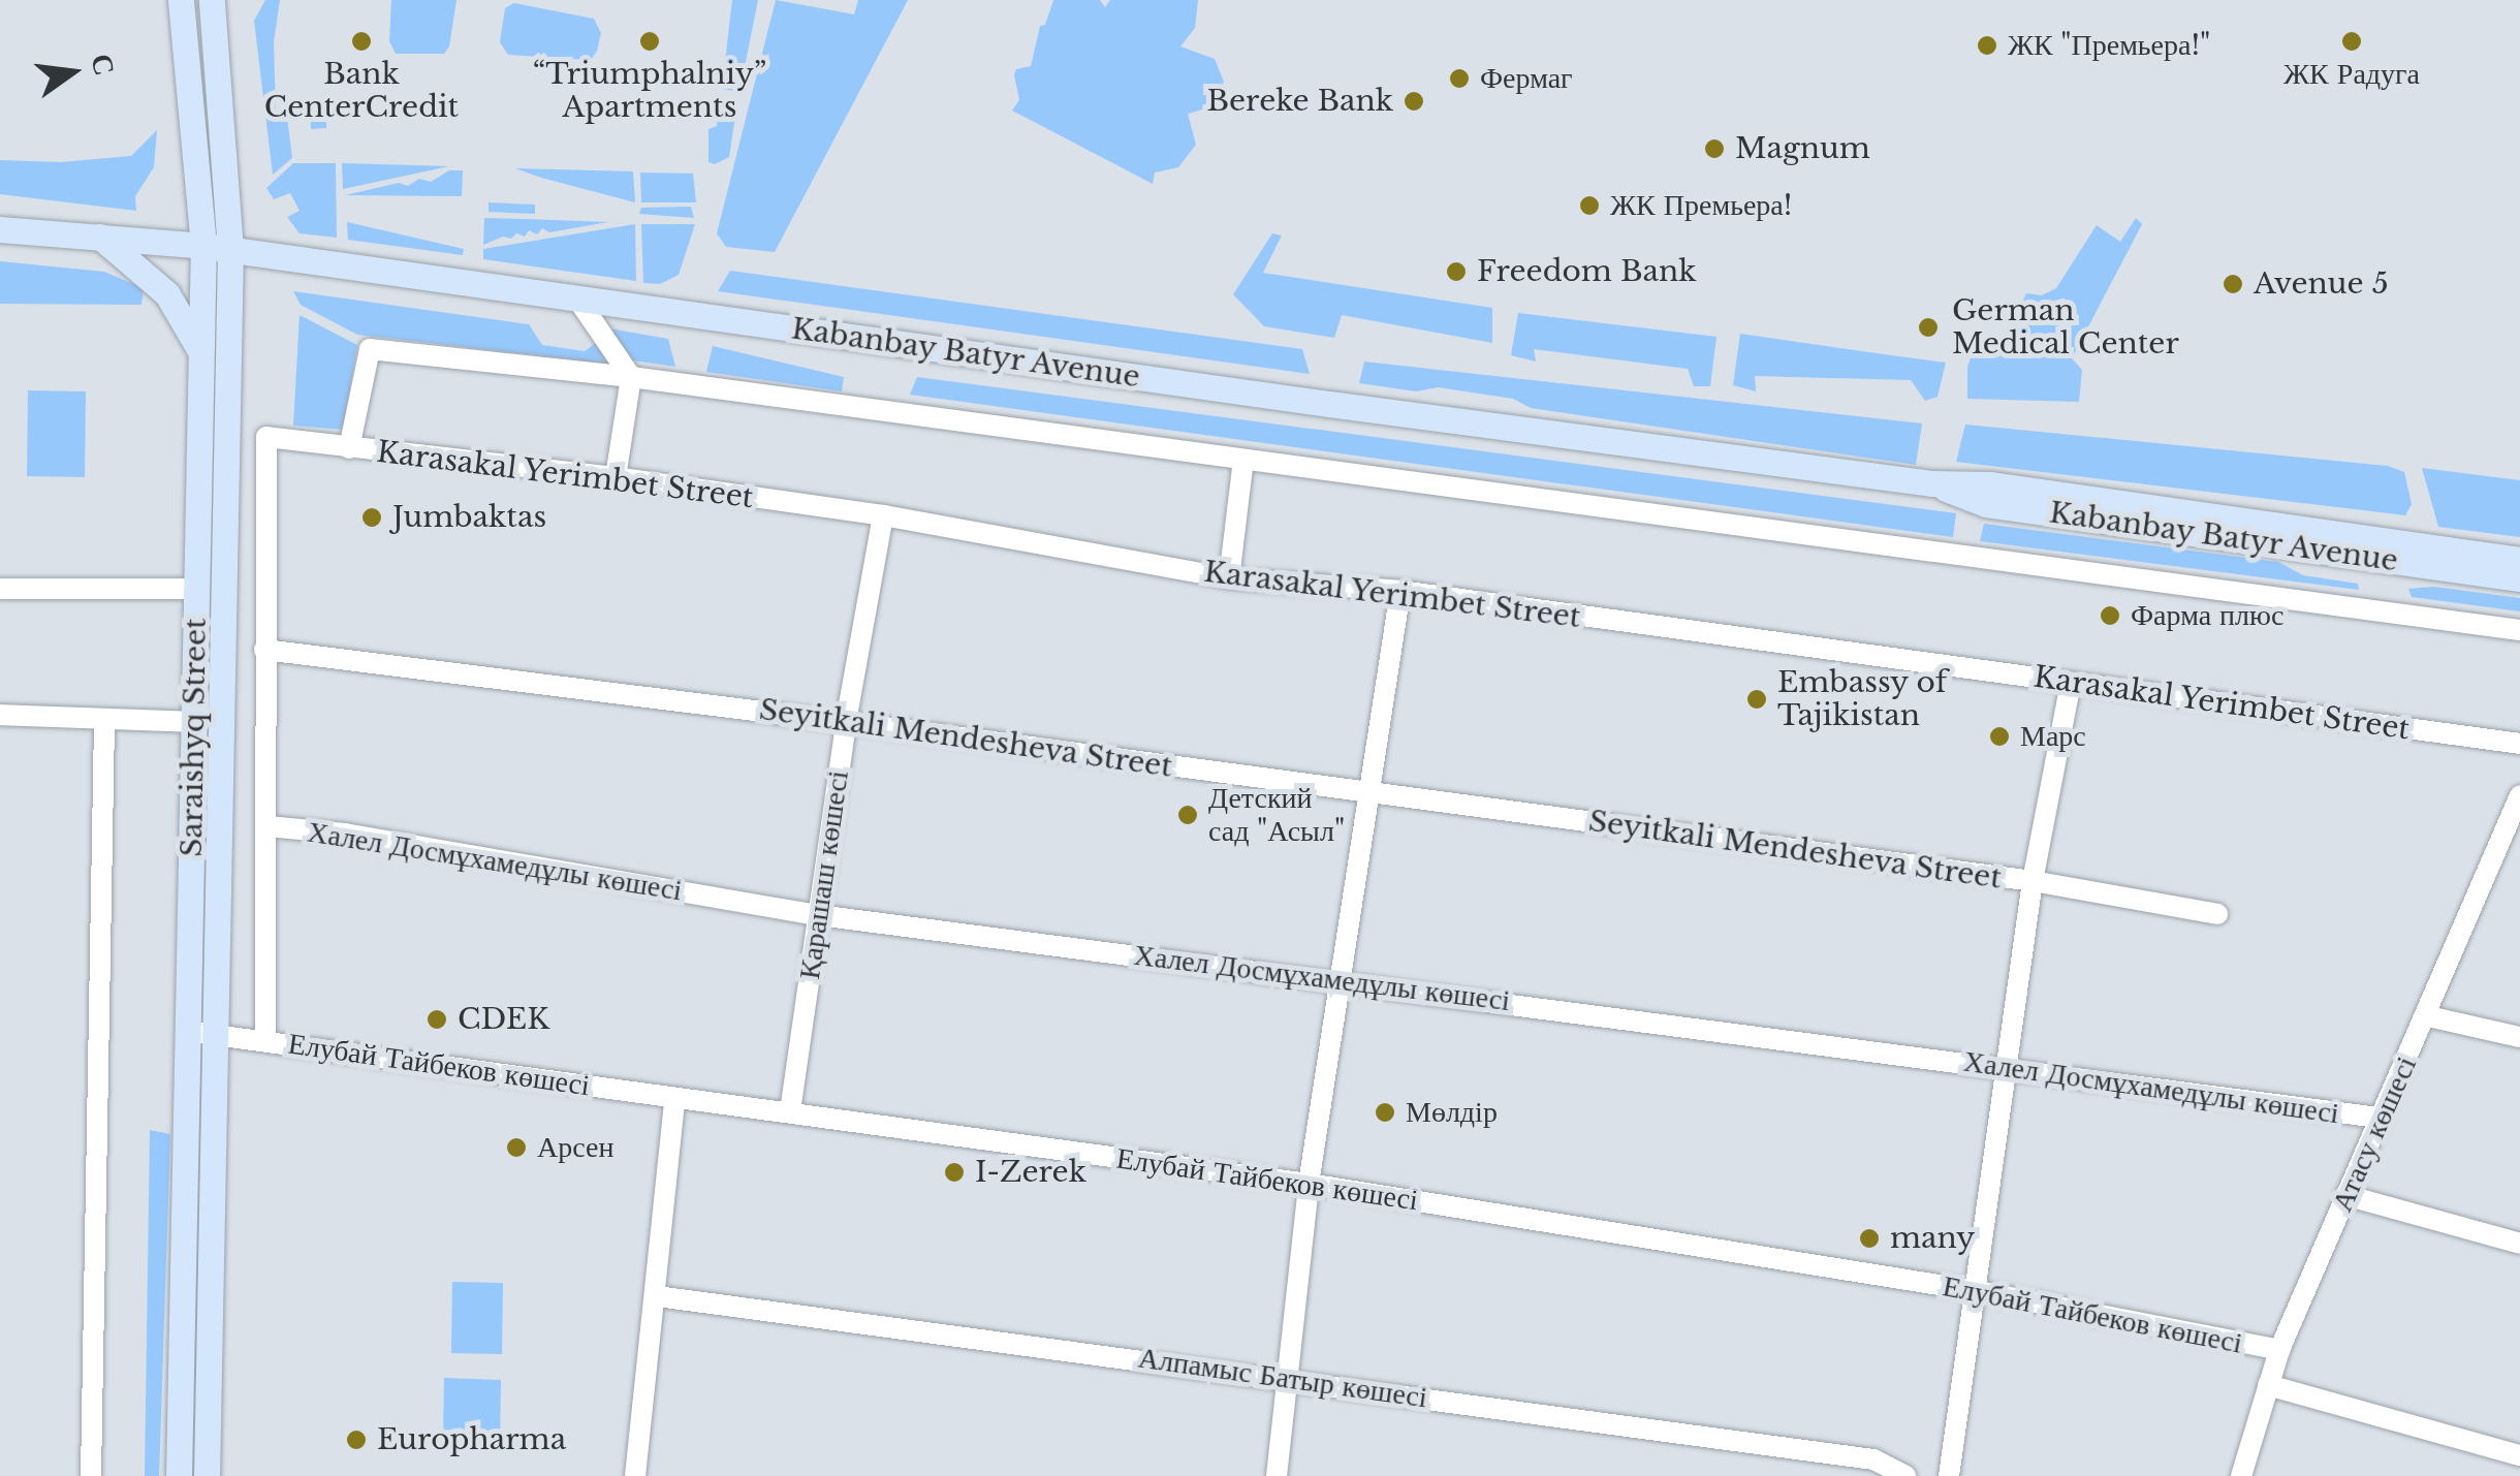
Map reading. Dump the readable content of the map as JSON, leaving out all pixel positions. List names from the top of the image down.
{
  "streets": {
    "main road": ["Kabanbay Batyr Avenue", "Saraishyq Street"],
    "street": [
      "Karasakal Yerimbet Street",
      "Seyitkali Mendesheva Street",
      "Халел Досмұхамедұлы көшесі",
      "Қарашаш көшесі",
      "Елубай Тайбеков көшесі",
      "Атасу көшесі",
      "Алпамыс Батыр көшесі"
    ]
  },
  "crossings": [
    ["Kabanbay Batyr Avenue", "Saraishyq Street"],
    ["Karasakal Yerimbet Street", "Seyitkali Mendesheva Street"],
    ["Karasakal Yerimbet Street", "Қарашаш көшесі"],
    ["Saraishyq Street", "Елубай Тайбеков көшесі"],
    ["Seyitkali Mendesheva Street", "Қарашаш көшесі"],
    ["Халел Досмұхамедұлы көшесі", "Қарашаш көшесі"],
    ["Халел Досмұхамедұлы көшесі", "Атасу көшесі"],
    ["Қарашаш көшесі", "Елубай Тайбеков көшесі"],
    ["Елубай Тайбеков көшесі", "Атасу көшесі"]
  ],
  "places": [
    "Bank CenterCredit",
    "“Triumphalniy” Apartments",
    "ЖК Радуга",
    "ЖК \"Премьера!\"",
    "Фермаг",
    "Bereke Bank",
    "Magnum",
    "ЖК Премьера!",
    "Freedom Bank",
    "Avenue 5",
    "German Medical Center",
    "Jumbaktas",
    "Фарма плюс",
    "Embassy of Tajikistan",
    "Марс",
    "Детский сад \"Асыл\"",
    "CDEK",
    "Мөлдір",
    "Арсен",
    "I-Zerek",
    "many",
    "Europharma"
  ],
  "north": "right"
}
